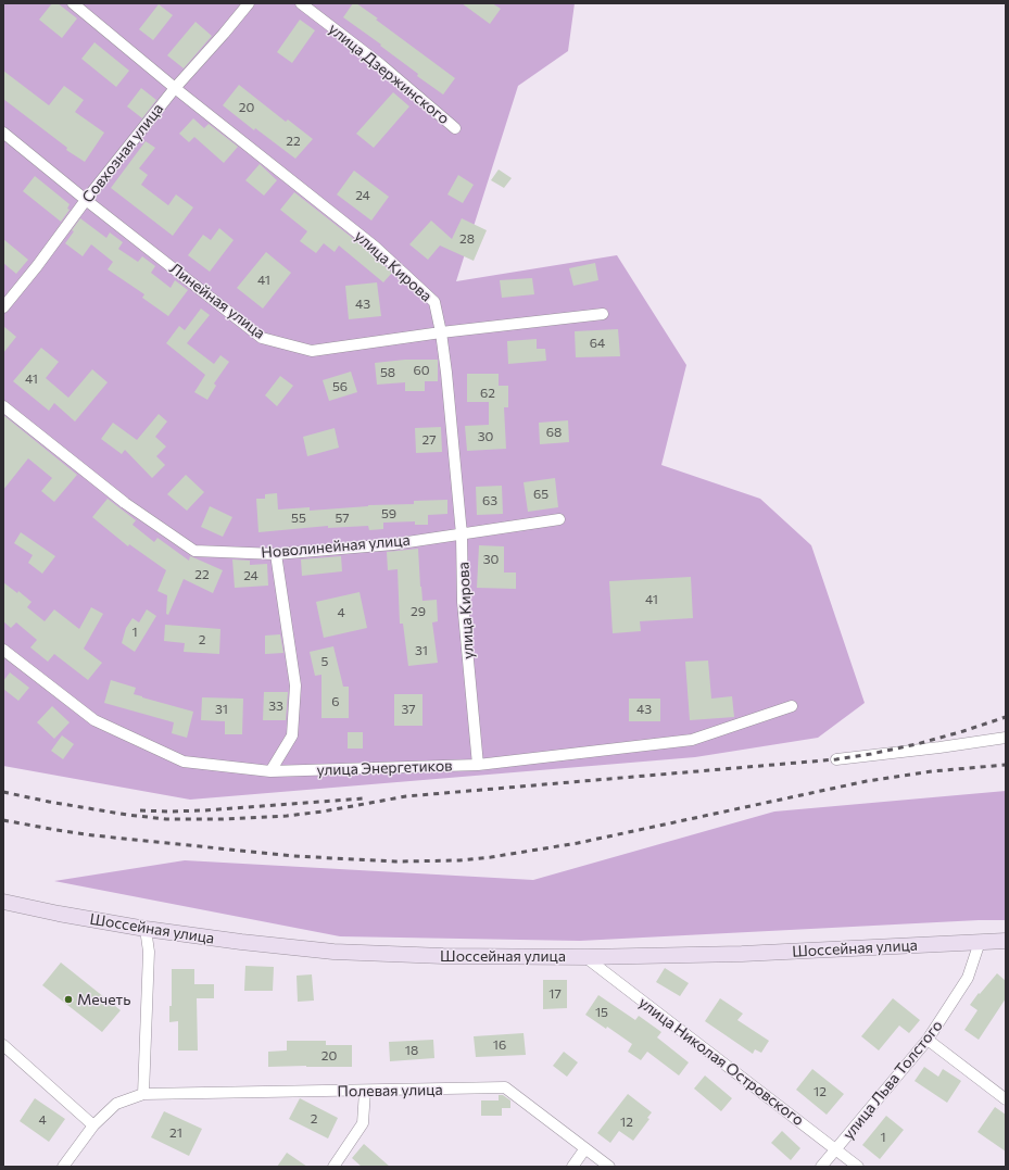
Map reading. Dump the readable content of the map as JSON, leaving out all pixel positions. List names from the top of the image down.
{
  "streets": {
    "main road": ["Шоссейная улица"],
    "street": [
      "улица Дзержинского",
      "Совхозная улица",
      "улица Кирова",
      "Линейная улица",
      "Новолинейная улица",
      "улица Энергетиков",
      "улица Николая Островского",
      "улица Льва Толстого",
      "Полевая улица"
    ]
  },
  "crossings": [
    ["Совхозная улица", "улица Кирова"],
    ["Совхозная улица", "Линейная улица"],
    ["улица Кирова", "Линейная улица"],
    ["улица Кирова", "Новолинейная улица"],
    ["улица Кирова", "улица Энергетиков"],
    ["Шоссейная улица", "улица Николая Островского"],
    ["Шоссейная улица", "улица Льва Толстого"],
    ["улица Николая Островского", "улица Льва Толстого"]
  ],
  "places": ["Мечеть"],
  "house_numbers": [
    "20",
    "22",
    "24",
    "28",
    "41",
    "43",
    "64",
    "60",
    "58",
    "41",
    "56",
    "62",
    "68",
    "30",
    "27",
    "65",
    "63",
    "59",
    "55",
    "57",
    "30",
    "22",
    "24",
    "41",
    "29",
    "4",
    "1",
    "2",
    "31",
    "5",
    "6",
    "33",
    "31",
    "37",
    "43",
    "17",
    "15",
    "16",
    "18",
    "20",
    "12",
    "2",
    "4",
    "12",
    "21",
    "1"
  ]
}
